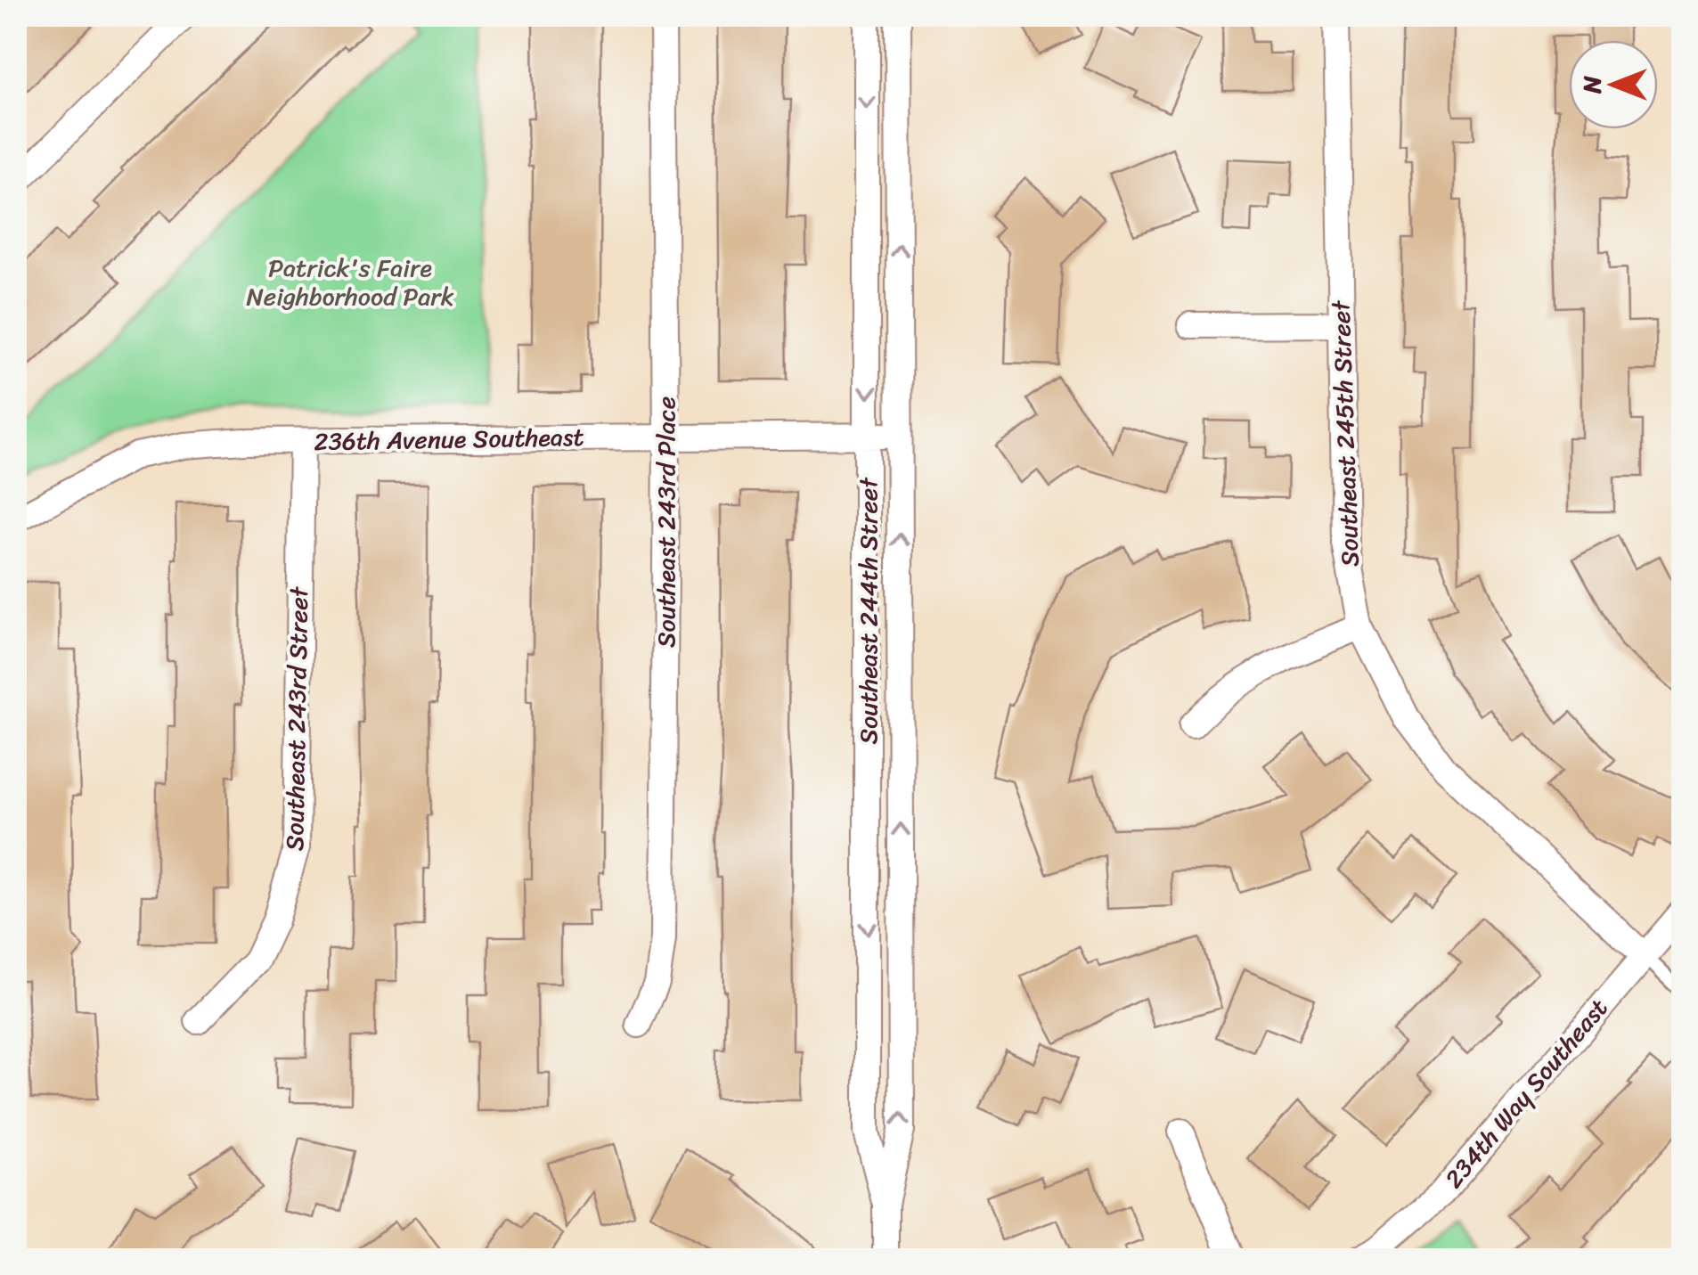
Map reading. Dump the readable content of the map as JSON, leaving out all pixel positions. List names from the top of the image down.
{
  "streets": {
    "street": [
      "Southeast 245th Street",
      "236th Avenue Southeast",
      "Southeast 243rd Place",
      "Southeast 244th Street",
      "Southeast 243rd Street",
      "234th Way Southeast"
    ]
  },
  "crossings": [
    ["Southeast 245th Street", "234th Way Southeast"],
    ["236th Avenue Southeast", "Southeast 243rd Place"],
    ["236th Avenue Southeast", "Southeast 244th Street"],
    ["236th Avenue Southeast", "Southeast 243rd Street"]
  ],
  "parks": ["Patrick's Faire Neighborhood Park"],
  "north": "left"
}
